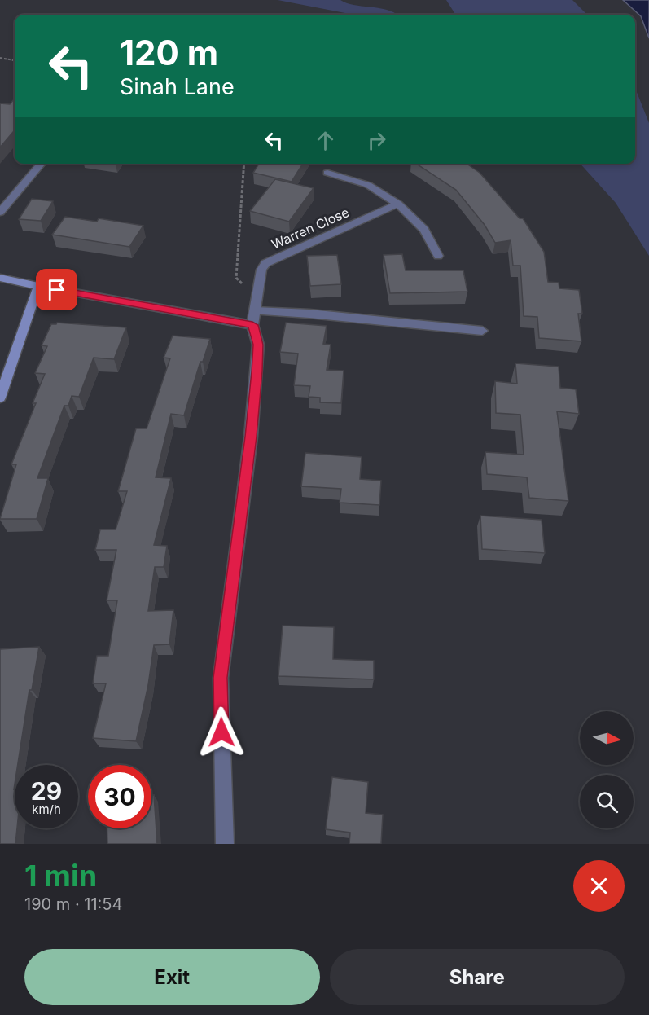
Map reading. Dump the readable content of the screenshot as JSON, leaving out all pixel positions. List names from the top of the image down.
{
  "streets": {
    "street": ["Warren Close"]
  },
  "north": "right",
  "page": {
    "turn": ["120 m", "Sinah Lane"],
    "speed": "29 km/h",
    "limit": "30",
    "heading": ["1 min", "190 m · 11:54"],
    "buttons": ["Exit", "Share"]
  }
}
